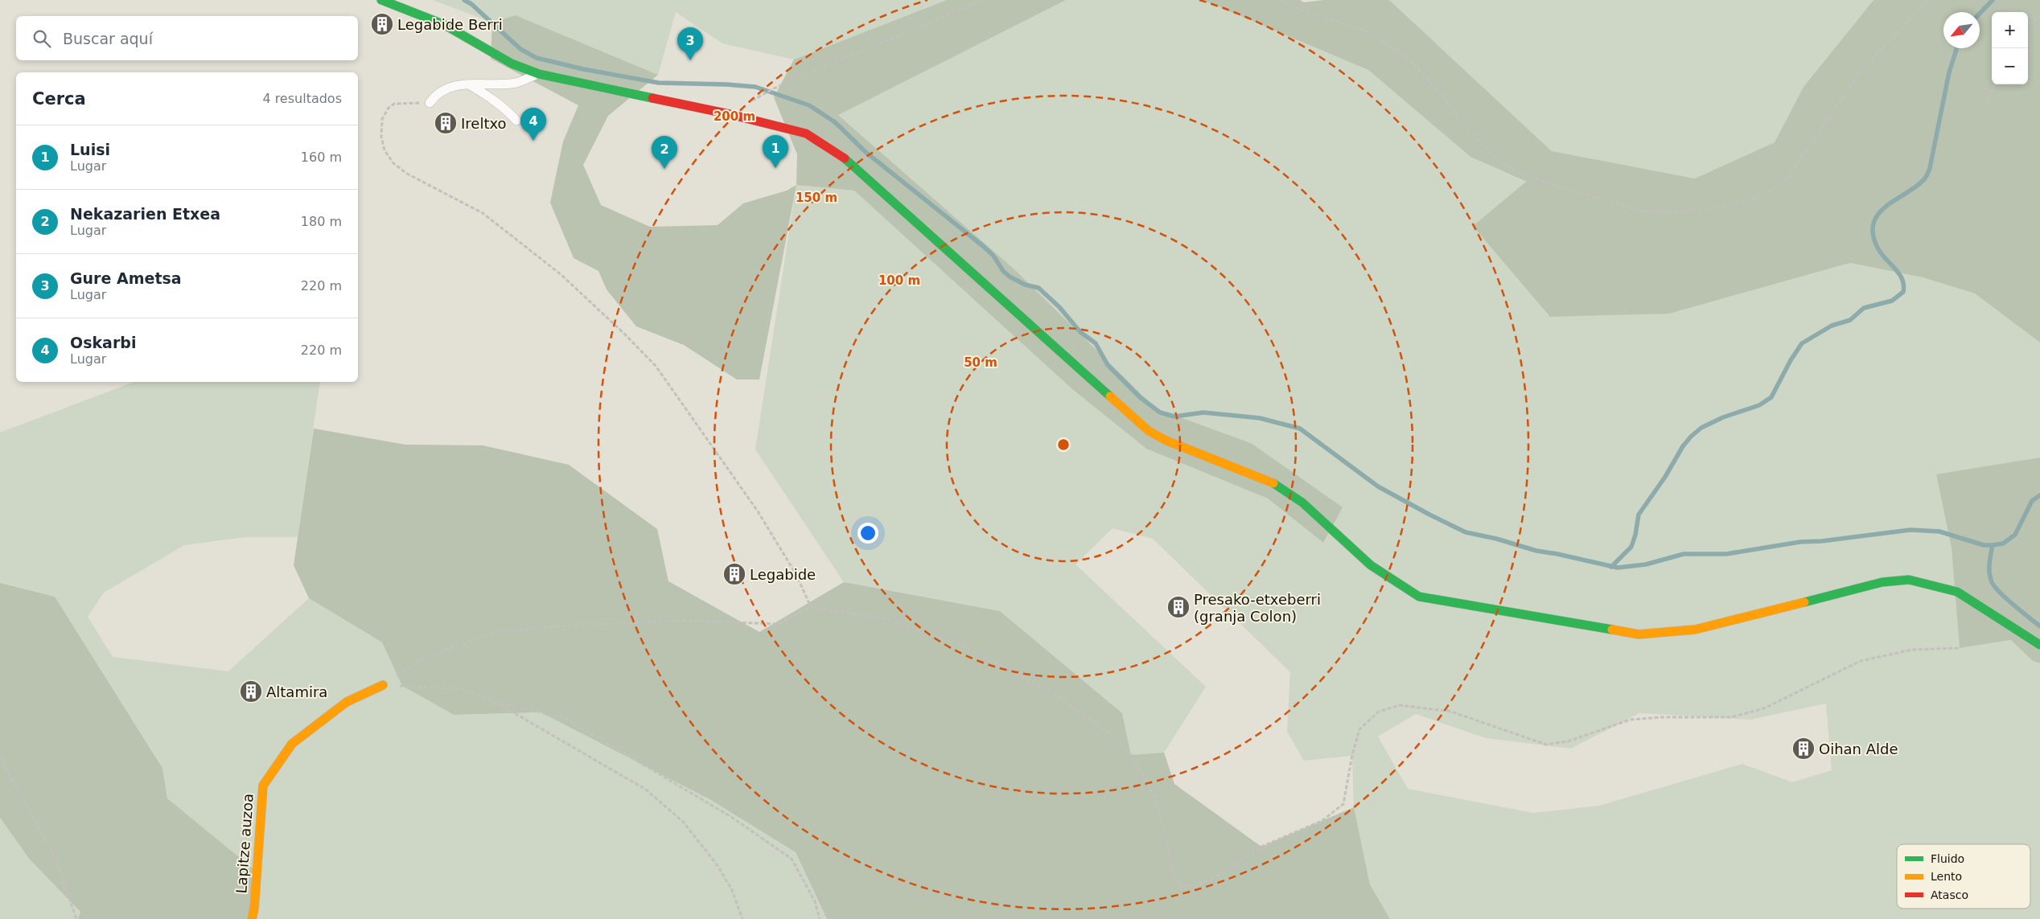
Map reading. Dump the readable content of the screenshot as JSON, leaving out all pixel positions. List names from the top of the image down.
{
  "streets": {
    "street": ["Lapitze auzoa"]
  },
  "places": {
    "building": [
      "Legabide Berri",
      "Ireltxo",
      "Legabide",
      "Presako-etxeberri (granja Colon)",
      "Altamira",
      "Oihan Alde"
    ]
  },
  "legend": ["Fluido", "Lento", "Atasco"],
  "north": "bottom left",
  "page": {
    "map_buttons": ["+", "−"],
    "search": "Buscar aquí",
    "pins": [
      "3",
      "4",
      "1",
      "2"
    ],
    "heading": ["Cerca", "4 resultados"],
    "list": [
      {
        "mark": "1",
        "name": "Luisi",
        "note": "Lugar",
        "value": "160 m"
      },
      {
        "mark": "2",
        "name": "Nekazarien Etxea",
        "note": "Lugar",
        "value": "180 m"
      },
      {
        "mark": "3",
        "name": "Gure Ametsa",
        "note": "Lugar",
        "value": "220 m"
      },
      {
        "mark": "4",
        "name": "Oskarbi",
        "note": "Lugar",
        "value": "220 m"
      }
    ]
  },
  "rings": [
    "200 m",
    "150 m",
    "100 m",
    "50 m"
  ]
}
